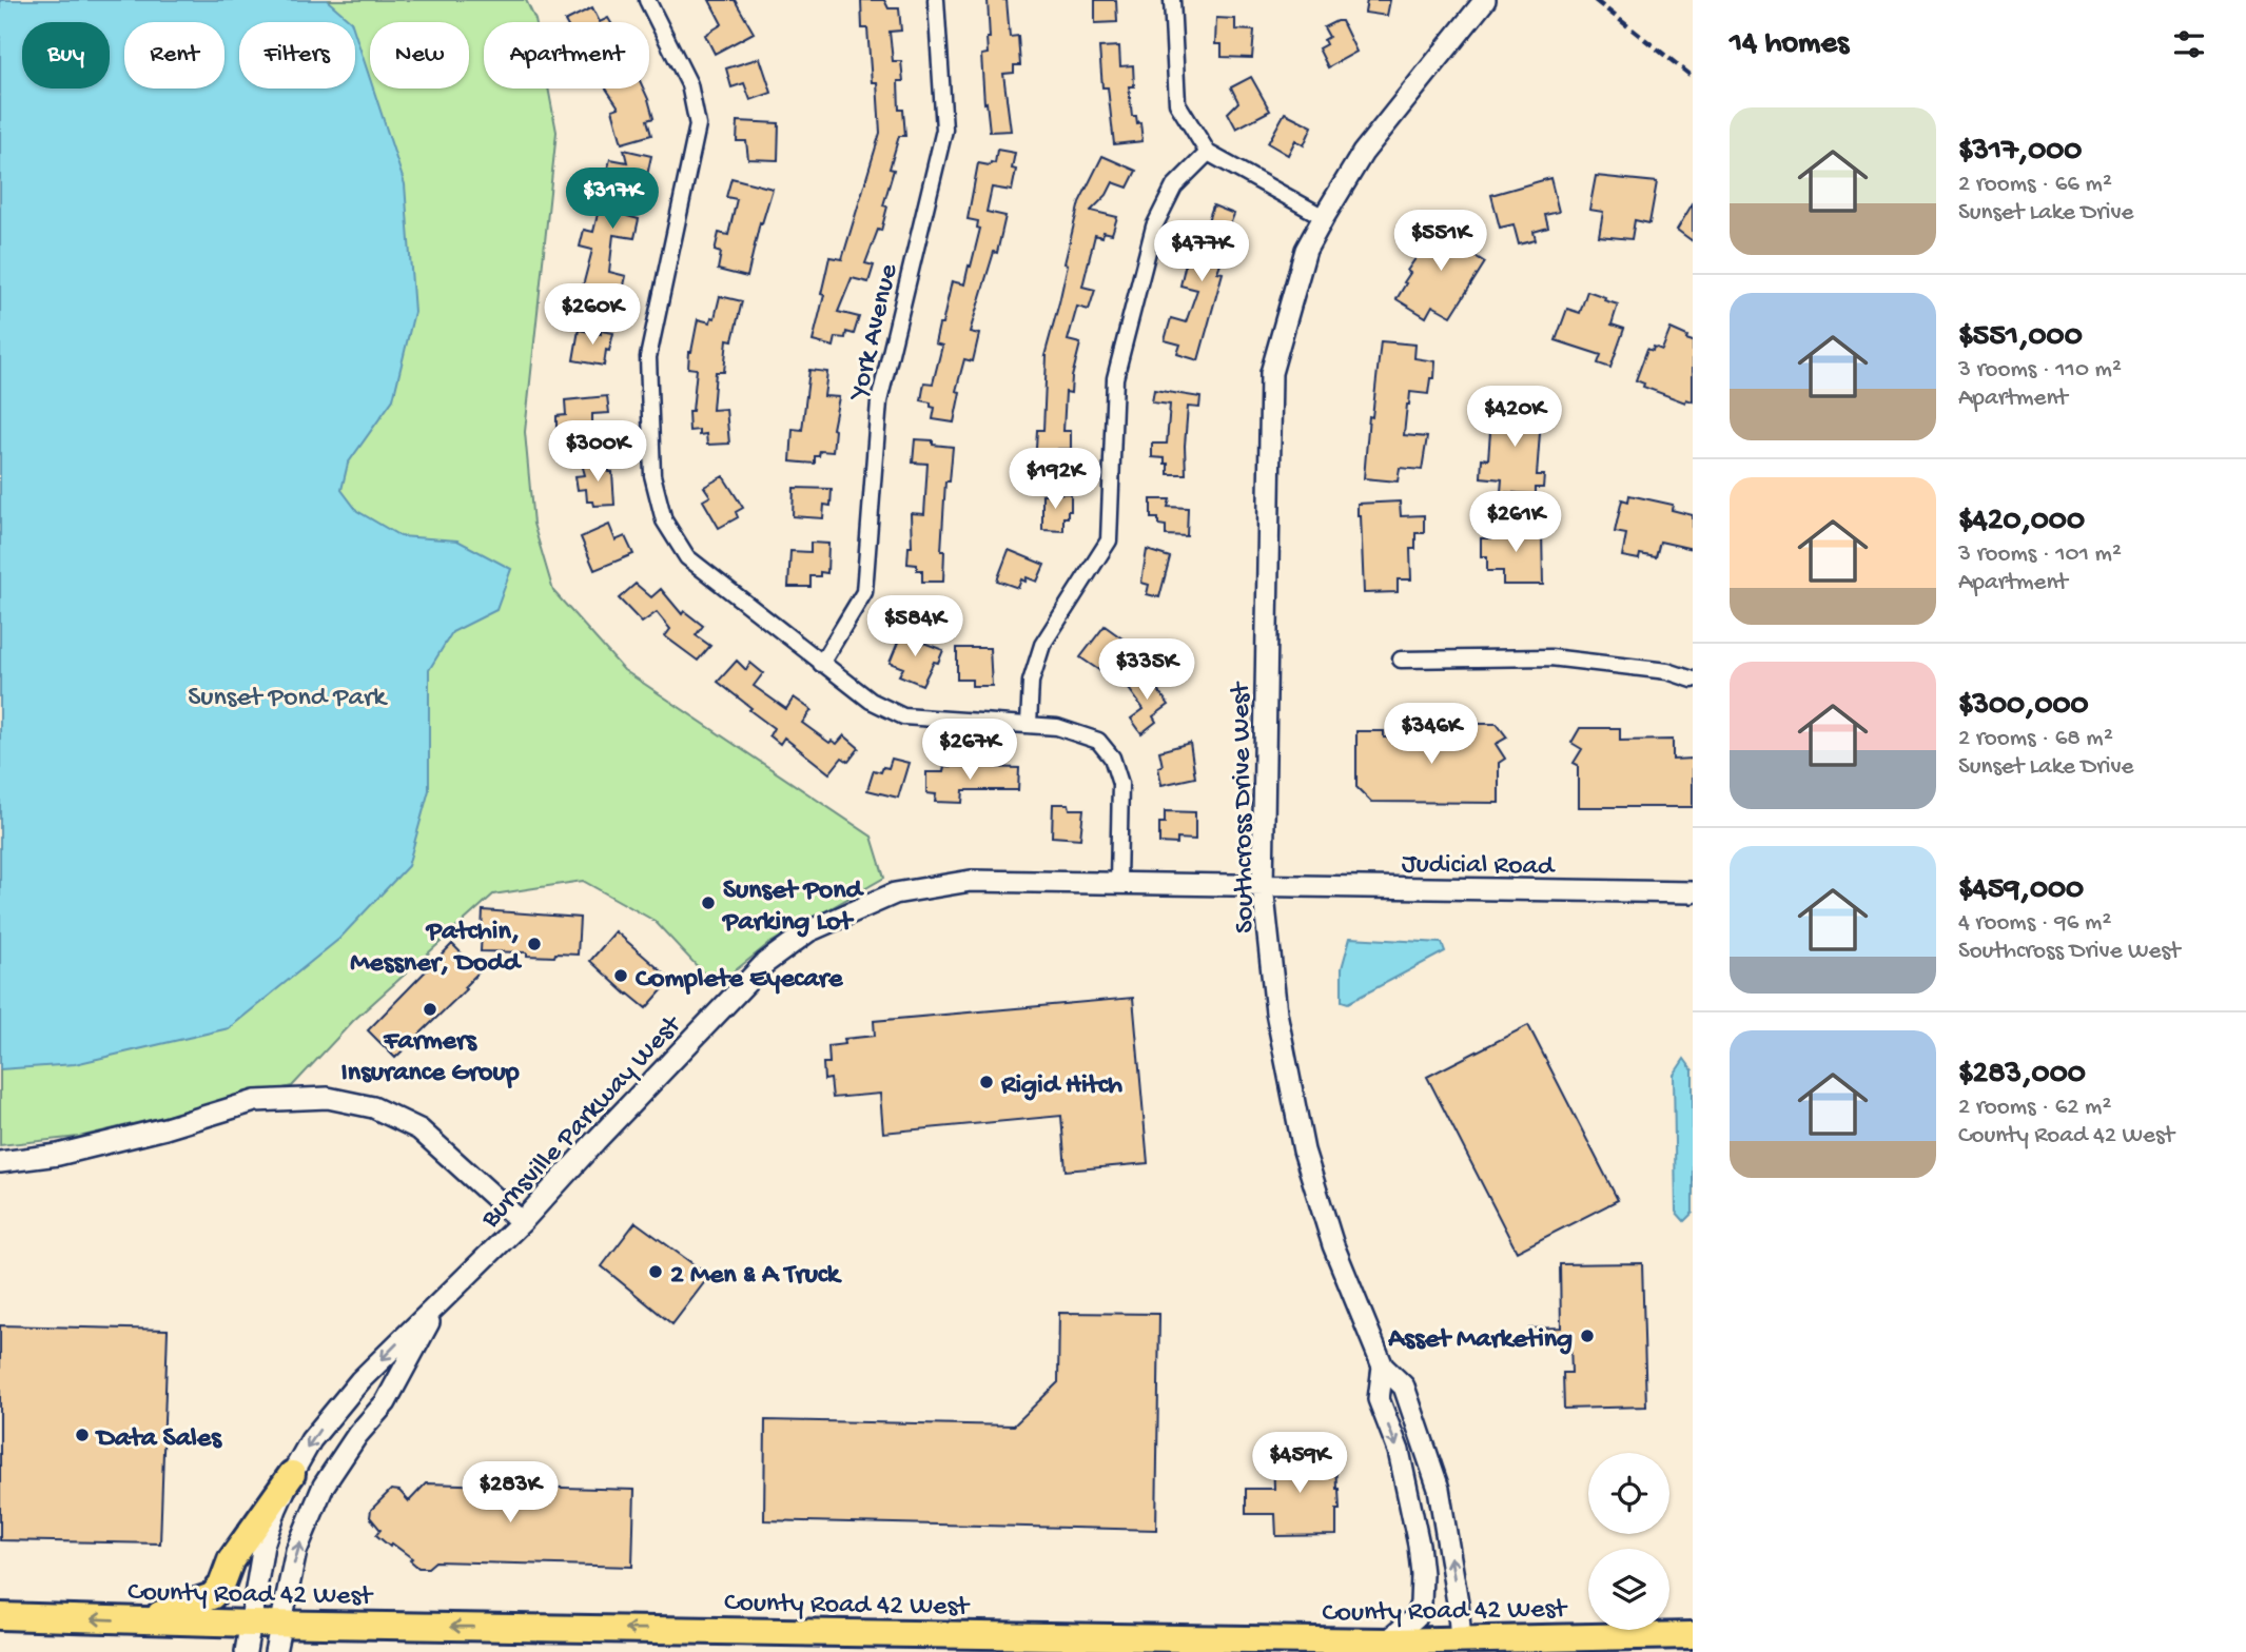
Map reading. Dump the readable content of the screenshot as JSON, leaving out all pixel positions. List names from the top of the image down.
{
  "streets": {
    "highway": ["County Road 42 West"],
    "street": [
      "York Avenue",
      "Southcross Drive West",
      "Judicial Road",
      "Burnsville Parkway West"
    ]
  },
  "crossings": [
    ["Southcross Drive West", "Judicial Road"],
    ["Southcross Drive West", "Burnsville Parkway West"],
    ["Southcross Drive West", "County Road 42 West"],
    ["Judicial Road", "Burnsville Parkway West"],
    ["Burnsville Parkway West", "County Road 42 West"]
  ],
  "one_way": ["County Road 42 West"],
  "parks": ["Sunset Pond Park"],
  "places": [
    "Sunset Pond Parking Lot",
    "Patchin, Messner, Dodd",
    "Complete Eyecare",
    "Farmers Insurance Group",
    "Rigid Hitch",
    "2 Men & A Truck",
    "Asset Marketing",
    "Data Sales"
  ],
  "page": {
    "heading": "14 homes",
    "chip": [
      "Buy",
      "Rent",
      "Filters",
      "New",
      "Apartment"
    ],
    "list": [
      {
        "name": "$317,000",
        "note": "2 rooms · 66 m² · Sunset Lake Drive"
      },
      {
        "name": "$551,000",
        "note": "3 rooms · 110 m² · Apartment"
      },
      {
        "name": "$420,000",
        "note": "3 rooms · 101 m² · Apartment"
      },
      {
        "name": "$300,000",
        "note": "2 rooms · 68 m² · Sunset Lake Drive"
      },
      {
        "name": "$459,000",
        "note": "4 rooms · 96 m² · Southcross Drive West"
      },
      {
        "name": "$283,000",
        "note": "2 rooms · 62 m² · County Road 42 West"
      }
    ],
    "price": [
      "$317K",
      "$551K",
      "$477K",
      "$260K",
      "$420K",
      "$300K",
      "$192K",
      "$261K",
      "$584K",
      "$335K",
      "$346K",
      "$267K",
      "$459K",
      "$283K"
    ]
  }
}
